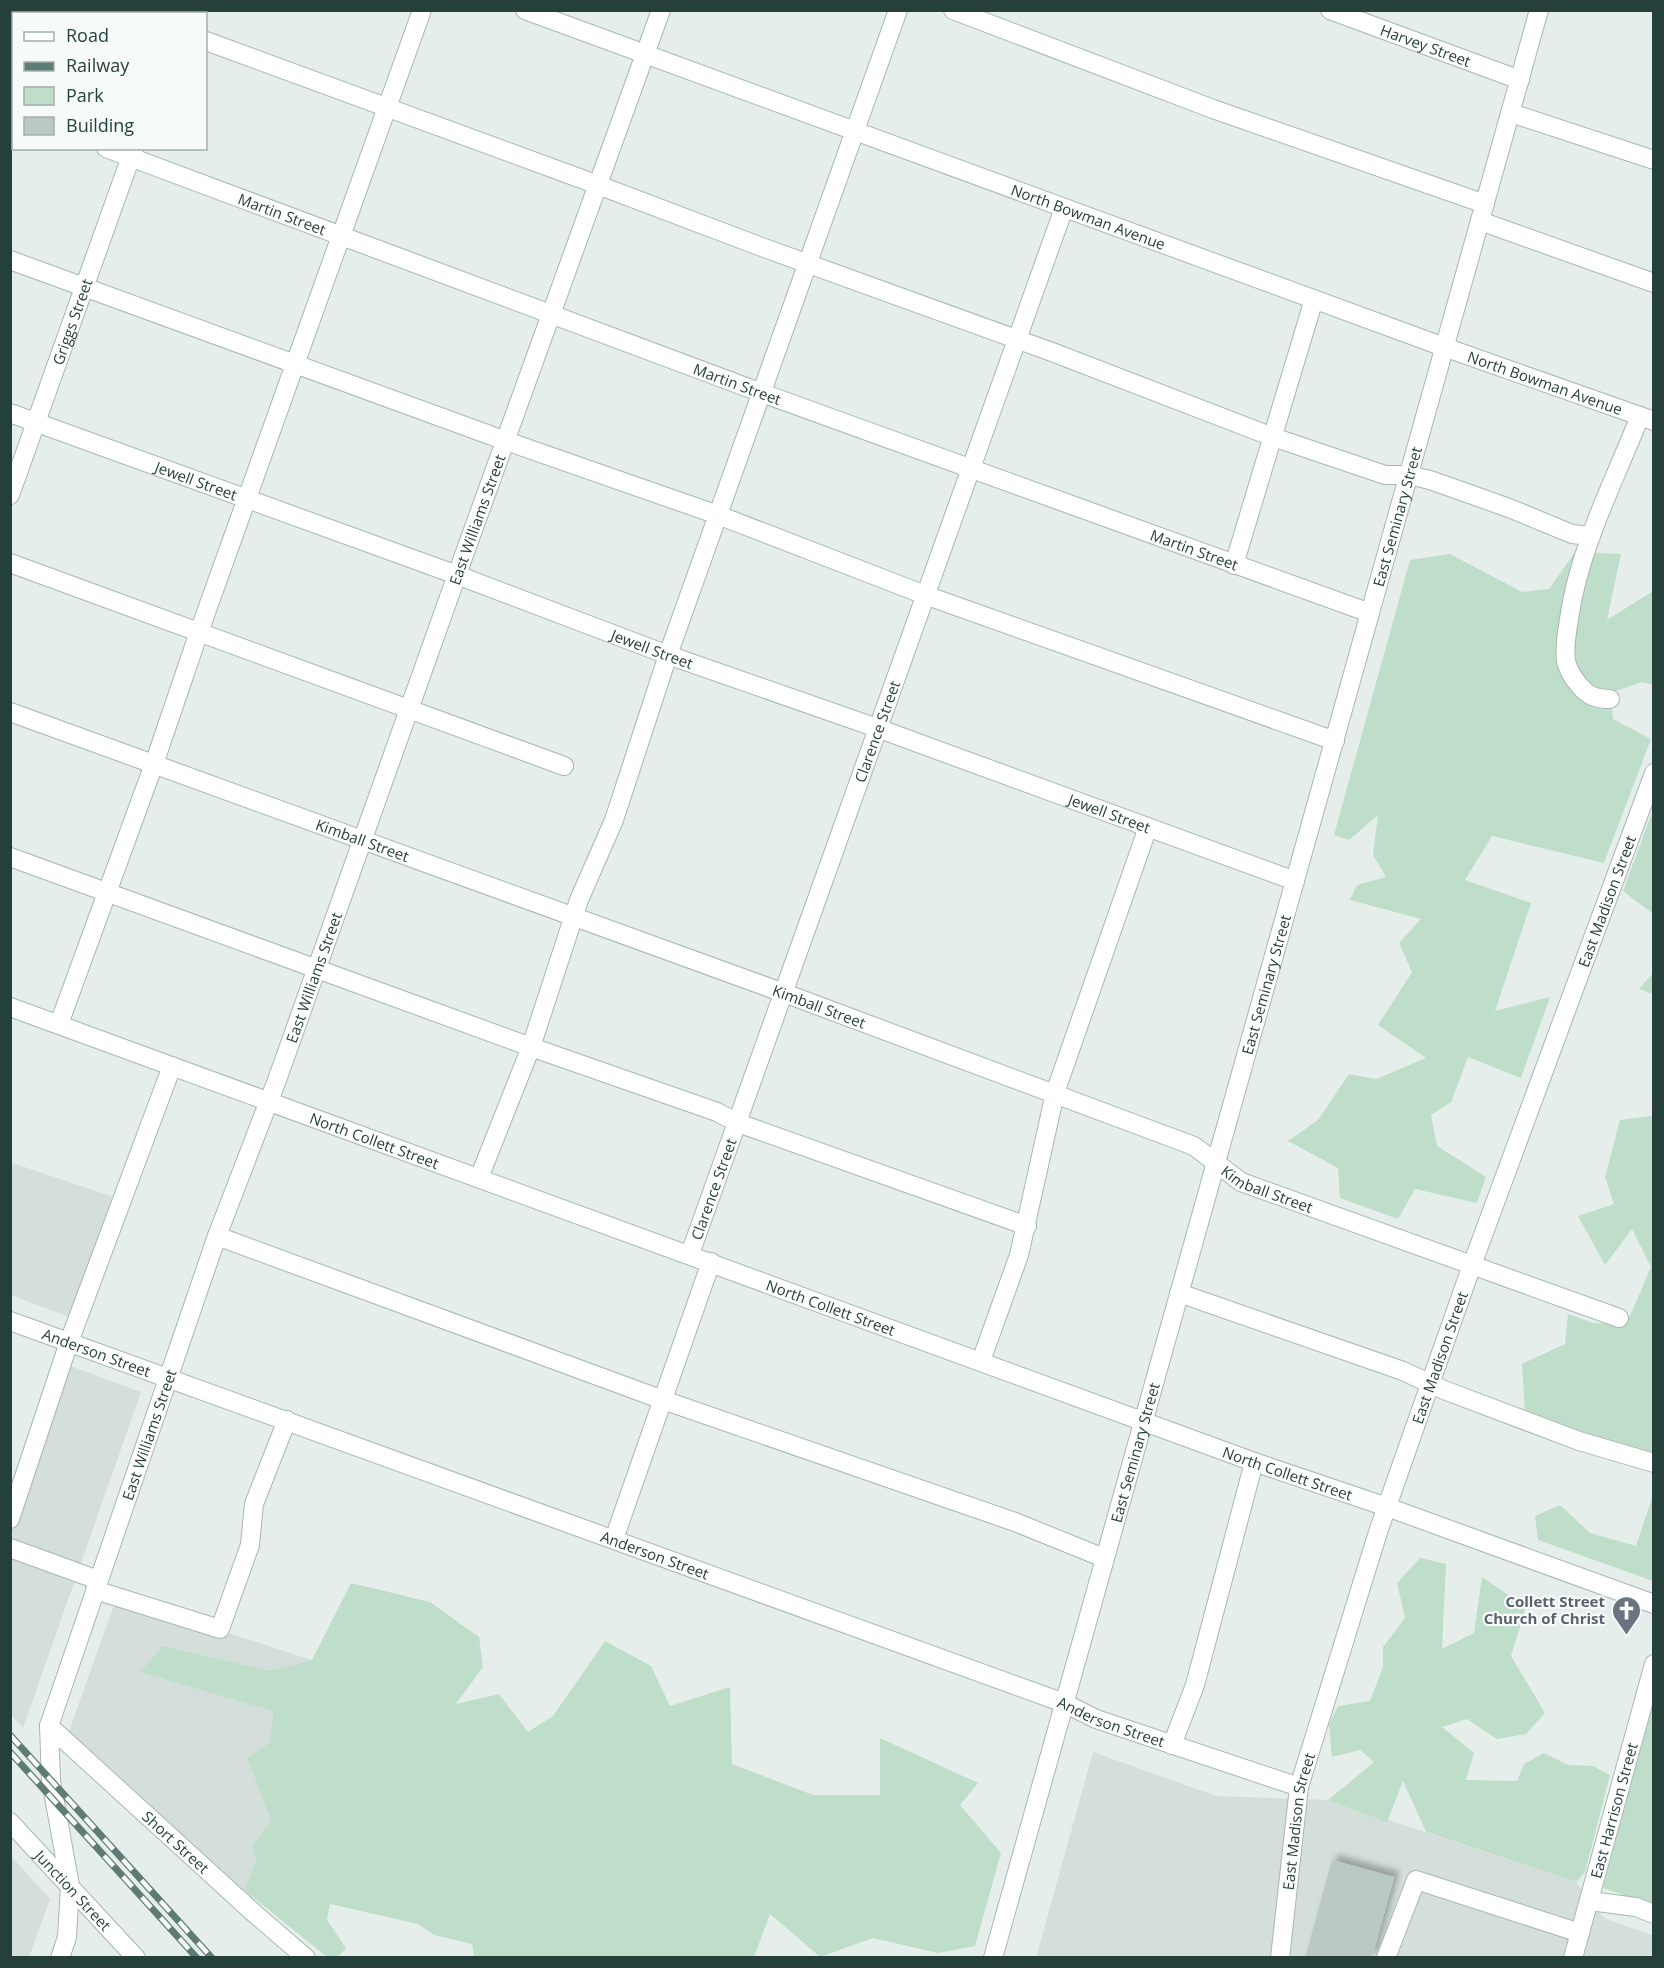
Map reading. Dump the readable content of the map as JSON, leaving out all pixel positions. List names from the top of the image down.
{
  "streets": {
    "street": [
      "Harvey Street",
      "Martin Street",
      "North Bowman Avenue",
      "Griggs Street",
      "Jewell Street",
      "East Seminary Street",
      "East Williams Street",
      "Clarence Street",
      "Kimball Street",
      "East Madison Street",
      "North Collett Street",
      "Anderson Street",
      "East Harrison Street",
      "Short Street",
      "Junction Street"
    ]
  },
  "crossings": [
    ["Harvey Street", "East Seminary Street"],
    ["Martin Street", "Griggs Street"],
    ["Martin Street", "East Seminary Street"],
    ["Martin Street", "East Williams Street"],
    ["Martin Street", "Clarence Street"],
    ["North Bowman Avenue", "East Seminary Street"],
    ["North Bowman Avenue", "East Williams Street"],
    ["North Bowman Avenue", "Clarence Street"],
    ["Griggs Street", "Jewell Street"],
    ["Jewell Street", "East Seminary Street"],
    ["Jewell Street", "East Williams Street"],
    ["Jewell Street", "Clarence Street"],
    ["East Seminary Street", "Kimball Street"],
    ["East Seminary Street", "North Collett Street"],
    ["East Seminary Street", "Anderson Street"],
    ["East Williams Street", "Kimball Street"],
    ["East Williams Street", "North Collett Street"],
    ["East Williams Street", "Anderson Street"],
    ["East Williams Street", "Short Street"],
    ["East Williams Street", "Junction Street"],
    ["Clarence Street", "Kimball Street"],
    ["Clarence Street", "North Collett Street"],
    ["Kimball Street", "East Madison Street"],
    ["East Madison Street", "North Collett Street"],
    ["East Madison Street", "Anderson Street"]
  ],
  "places": {
    "church": ["Collett Street Church of Christ"]
  },
  "legend": [
    "Road",
    "Railway",
    "Park",
    "Building"
  ]
}
